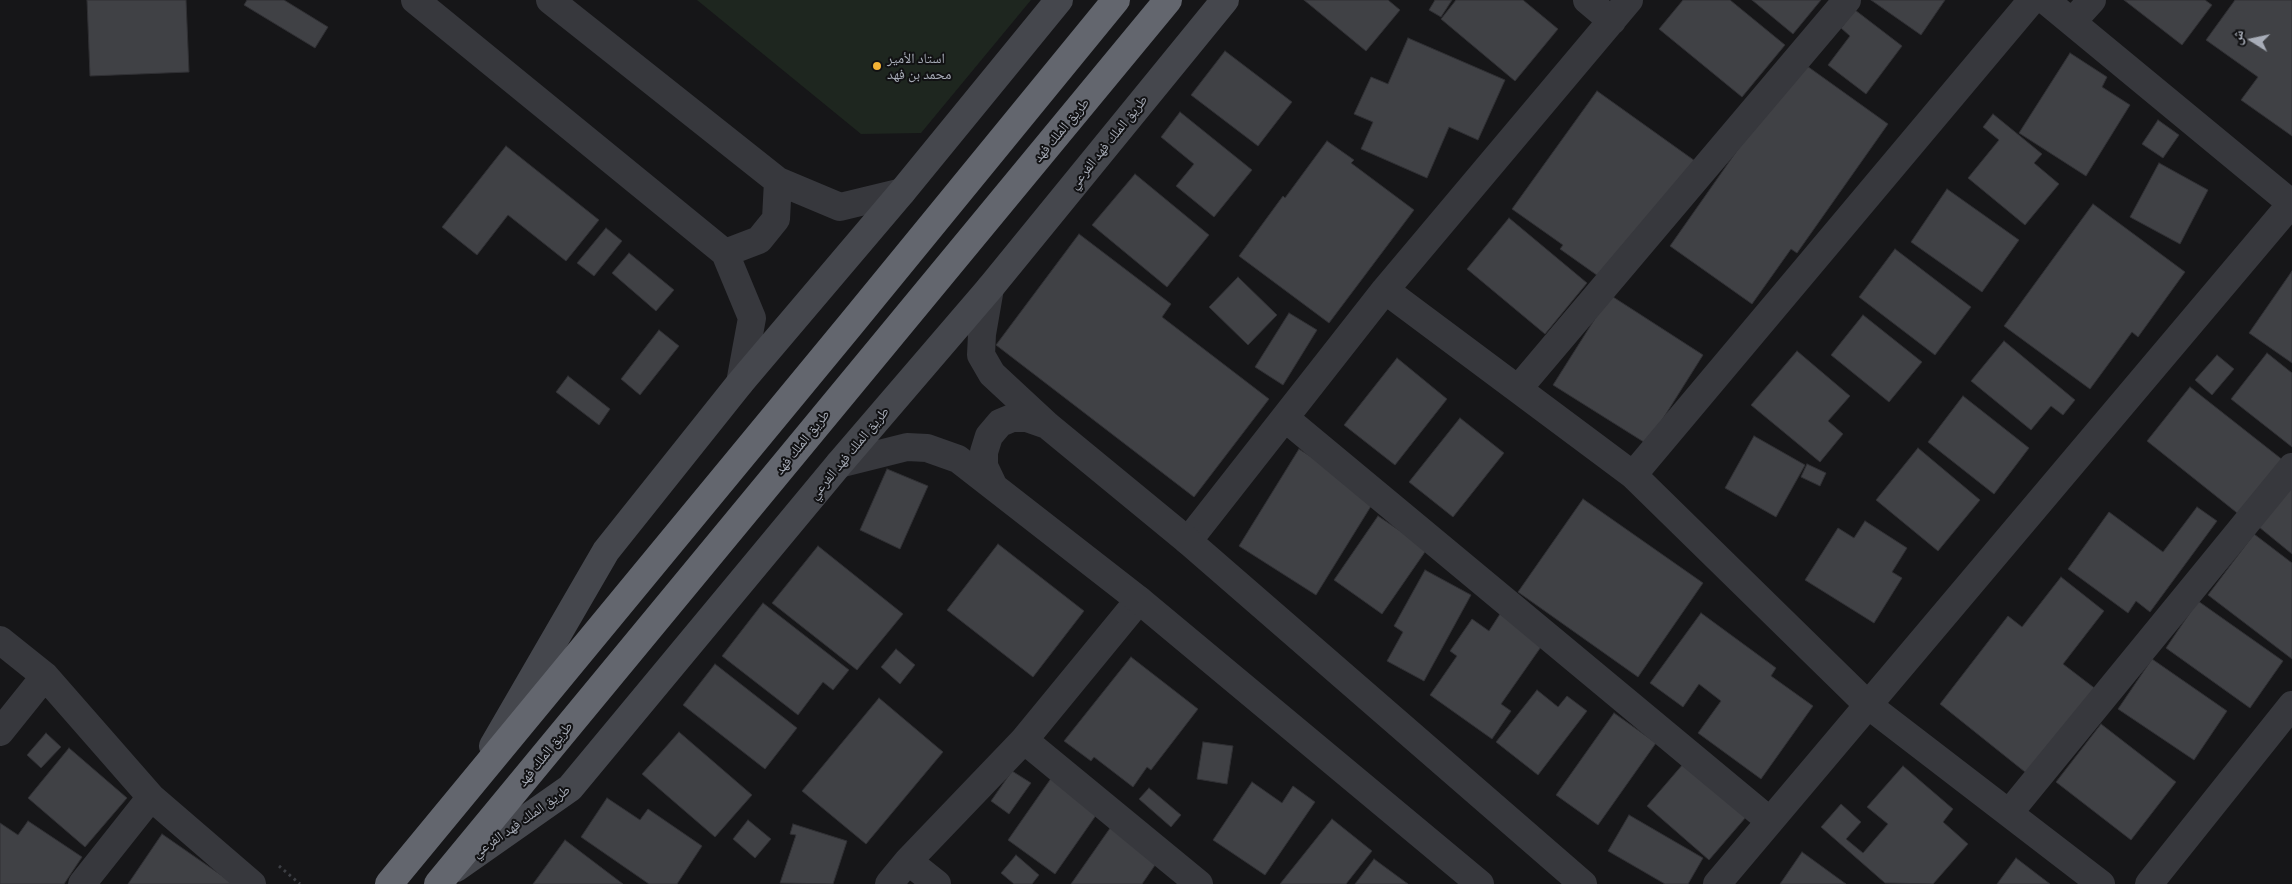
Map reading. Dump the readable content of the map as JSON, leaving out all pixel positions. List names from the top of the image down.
{
  "streets": {
    "highway": ["طريق الملك فهد"],
    "main road": ["طريق الملك فهد الفرعي"]
  },
  "crossings": [
    ["طريق الملك فهد", "طريق الملك فهد الفرعي"]
  ],
  "places": ["استاد الأمير محمد بن فهد"],
  "north": "left"
}
